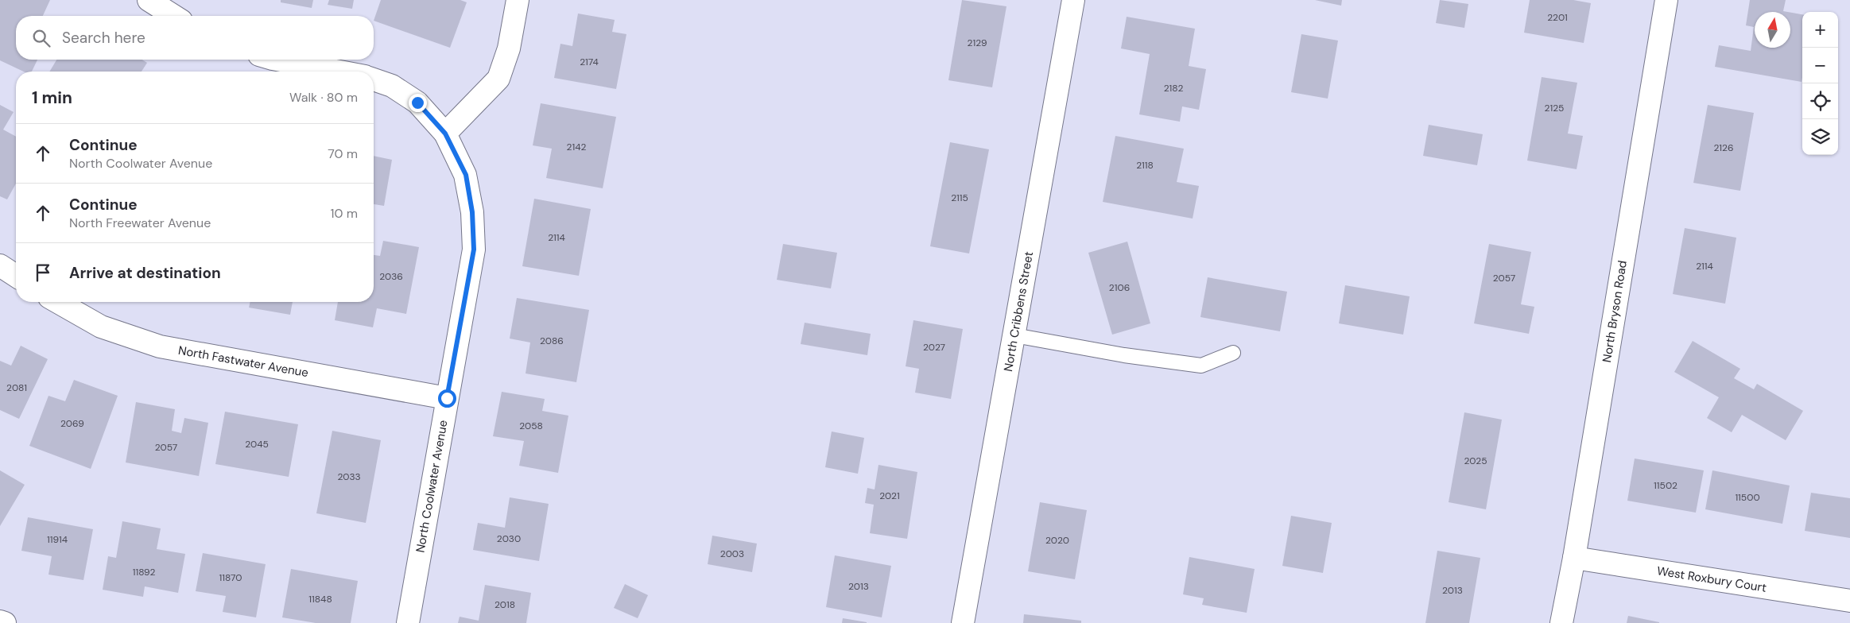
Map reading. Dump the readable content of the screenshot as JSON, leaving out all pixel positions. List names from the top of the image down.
{
  "streets": {
    "street": [
      "North Cribbens Street",
      "North Bryson Road",
      "North Fastwater Avenue",
      "North Coolwater Avenue",
      "West Roxbury Court"
    ]
  },
  "crossings": [
    ["North Bryson Road", "West Roxbury Court"],
    ["North Fastwater Avenue", "North Coolwater Avenue"]
  ],
  "house_numbers": [
    "2201",
    "2129",
    "2174",
    "2182",
    "2125",
    "2142",
    "2126",
    "2118",
    "2115",
    "2114",
    "2114",
    "2036",
    "2057",
    "2106",
    "2086",
    "2027",
    "2081",
    "2069",
    "2058",
    "2045",
    "2057",
    "2025",
    "2033",
    "11502",
    "2021",
    "11500",
    "2030",
    "11914",
    "2020",
    "2003",
    "11892",
    "11870",
    "2013",
    "2013",
    "11848",
    "2018"
  ],
  "north": "top",
  "page": {
    "map_buttons": ["+", "−"],
    "search": "Search here",
    "heading": ["1 min", "Walk · 80 m"],
    "list": [
      ["Continue", "North Coolwater Avenue", "70 m"],
      ["Continue", "North Freewater Avenue", "10 m"],
      "Arrive at destination"
    ]
  }
}
